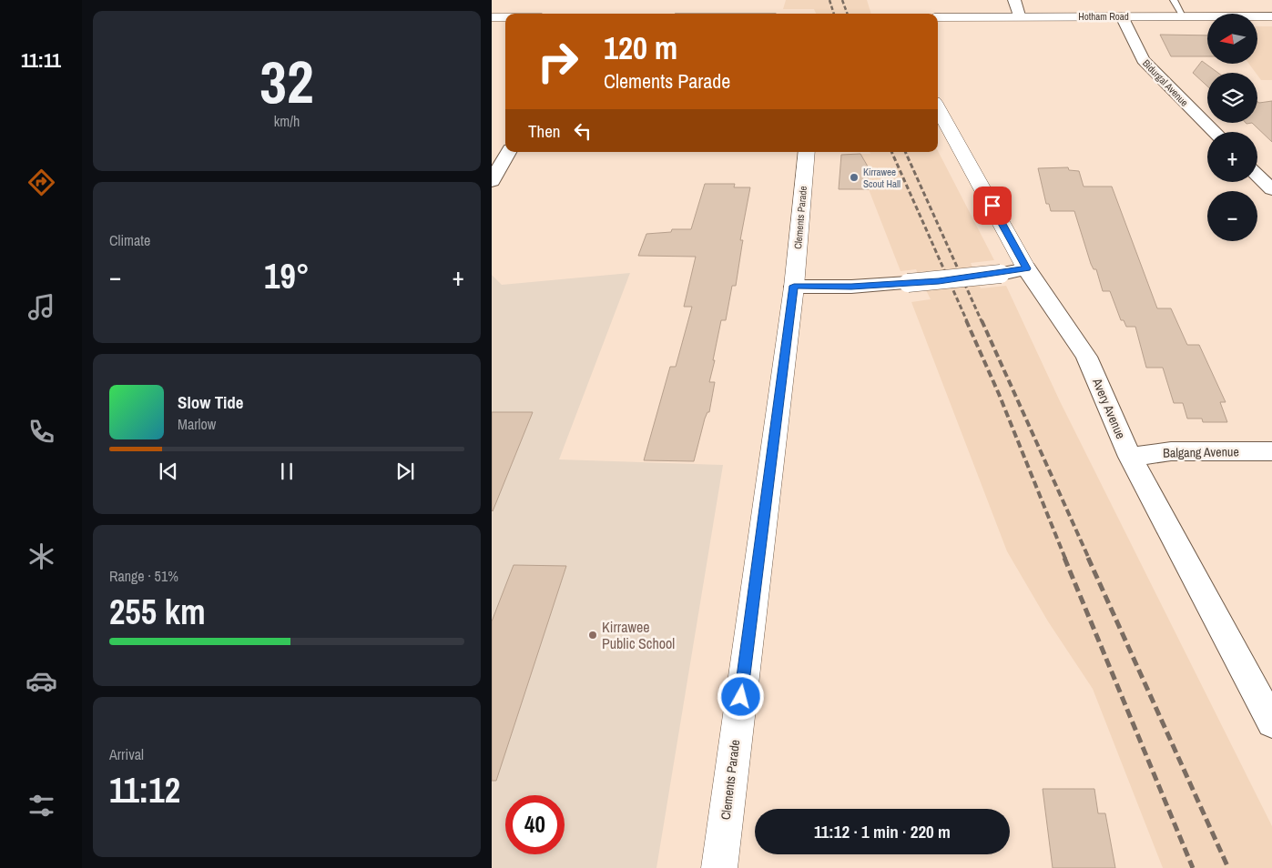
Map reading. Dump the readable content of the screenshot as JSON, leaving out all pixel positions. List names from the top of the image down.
{
  "streets": {
    "street": [
      "Hotham Road",
      "Bidurgal Avenue",
      "Clements Parade",
      "Avery Avenue",
      "Balgang Avenue"
    ]
  },
  "crossings": [
    ["Hotham Road", "Bidurgal Avenue"],
    ["Avery Avenue", "Balgang Avenue"]
  ],
  "places": ["Kirrawee Scout Hall", "Kirrawee Public School"],
  "north": "left",
  "page": {
    "tabs": "11:11",
    "tile": [
      ["32", "km/h"],
      "Climate",
      ["Range · 51%", "255 km"],
      ["Arrival", "11:12"]
    ],
    "map_buttons": ["+", "−"],
    "turn": ["120 m", "Clements Parade"],
    "then": "Then",
    "heat": ["−", "19°", "+"],
    "song": ["Slow Tide", "Marlow"],
    "limit": "40",
    "trip": "11:12 · 1 min · 220 m"
  }
}
